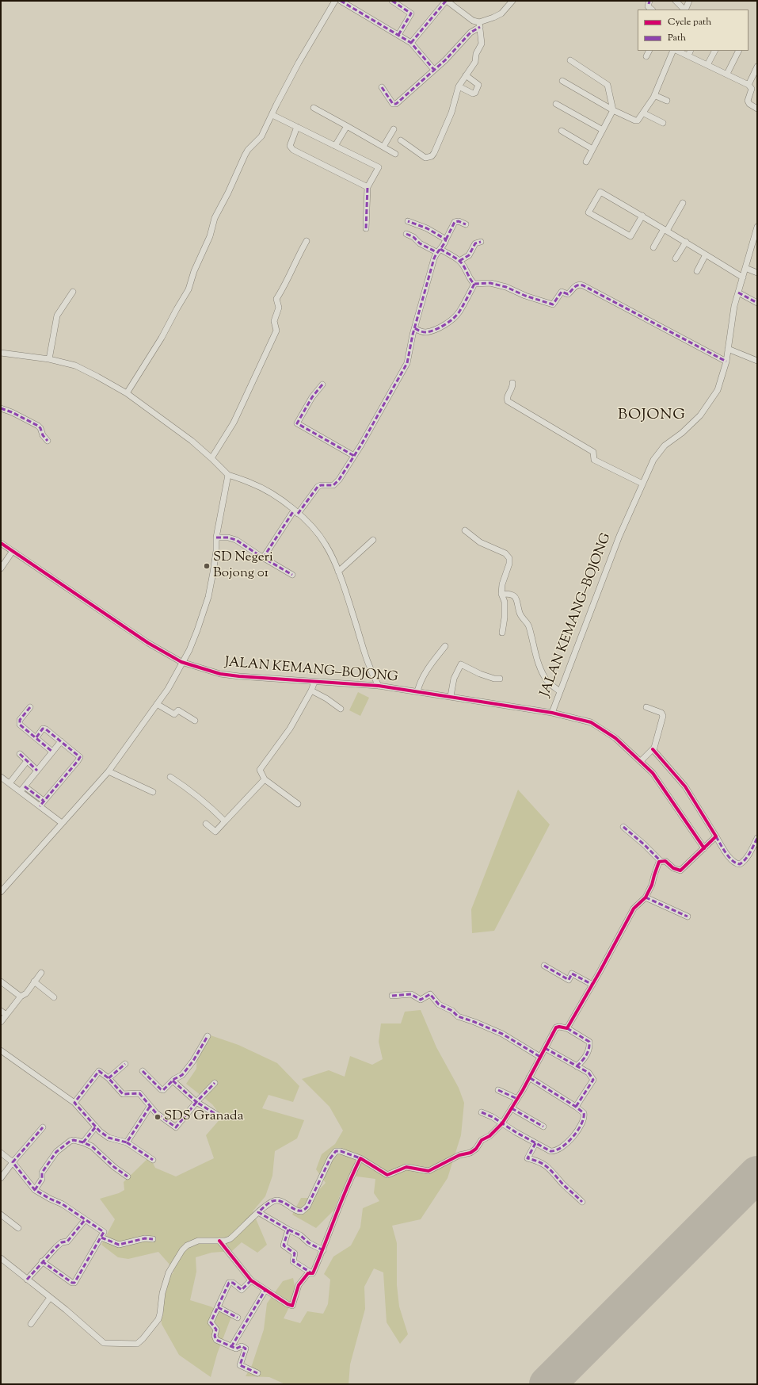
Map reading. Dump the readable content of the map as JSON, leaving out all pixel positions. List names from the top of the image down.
{
  "streets": {
    "street": ["JALAN KEMANG–BOJONG"]
  },
  "districts": ["BOJONG"],
  "places": ["SD Negeri Bojong 01", "SDS Granada"],
  "legend": ["Cycle path", "Path"]
}
